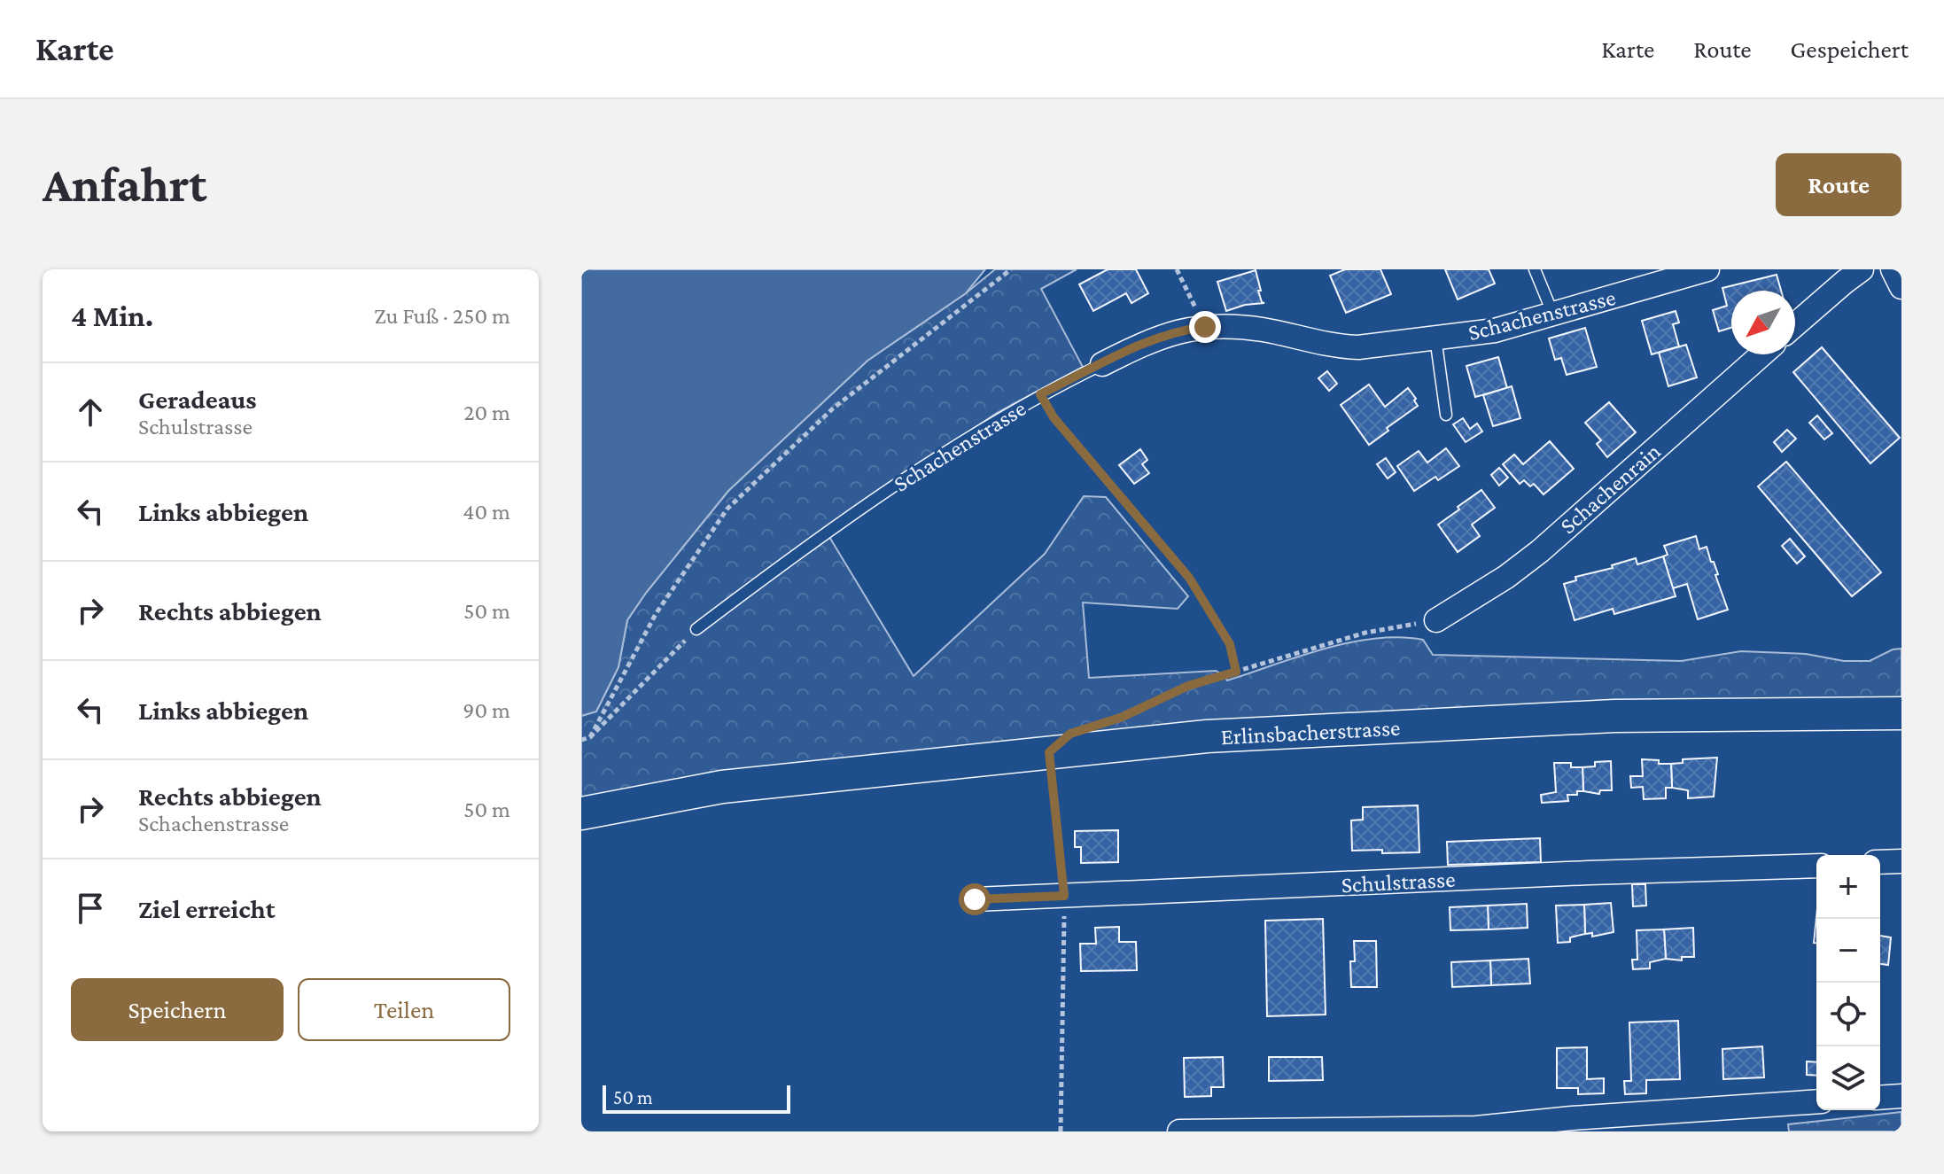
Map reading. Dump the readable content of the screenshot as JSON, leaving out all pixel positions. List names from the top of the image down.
{
  "streets": {
    "main road": ["Erlinsbacherstrasse"],
    "street": ["Schachenstrasse", "Schachenrain", "Schulstrasse"]
  },
  "scale_bar": "50 m",
  "north": "bottom left",
  "page": {
    "header": "Karte",
    "nav": ["Karte", "Route", "Gespeichert"],
    "buttons": [
      "Route",
      ["Speichern", "Teilen"]
    ],
    "title": "Anfahrt",
    "heading": ["4 Min.", "Zu Fuß · 250 m"],
    "list": [
      ["Geradeaus", "Schulstrasse", "20 m"],
      ["Links abbiegen", "40 m"],
      ["Rechts abbiegen", "50 m"],
      ["Links abbiegen", "90 m"],
      ["Rechts abbiegen", "Schachenstrasse", "50 m"],
      "Ziel erreicht"
    ],
    "map_buttons": ["+", "−"],
    "scale": "50 m"
  }
}
